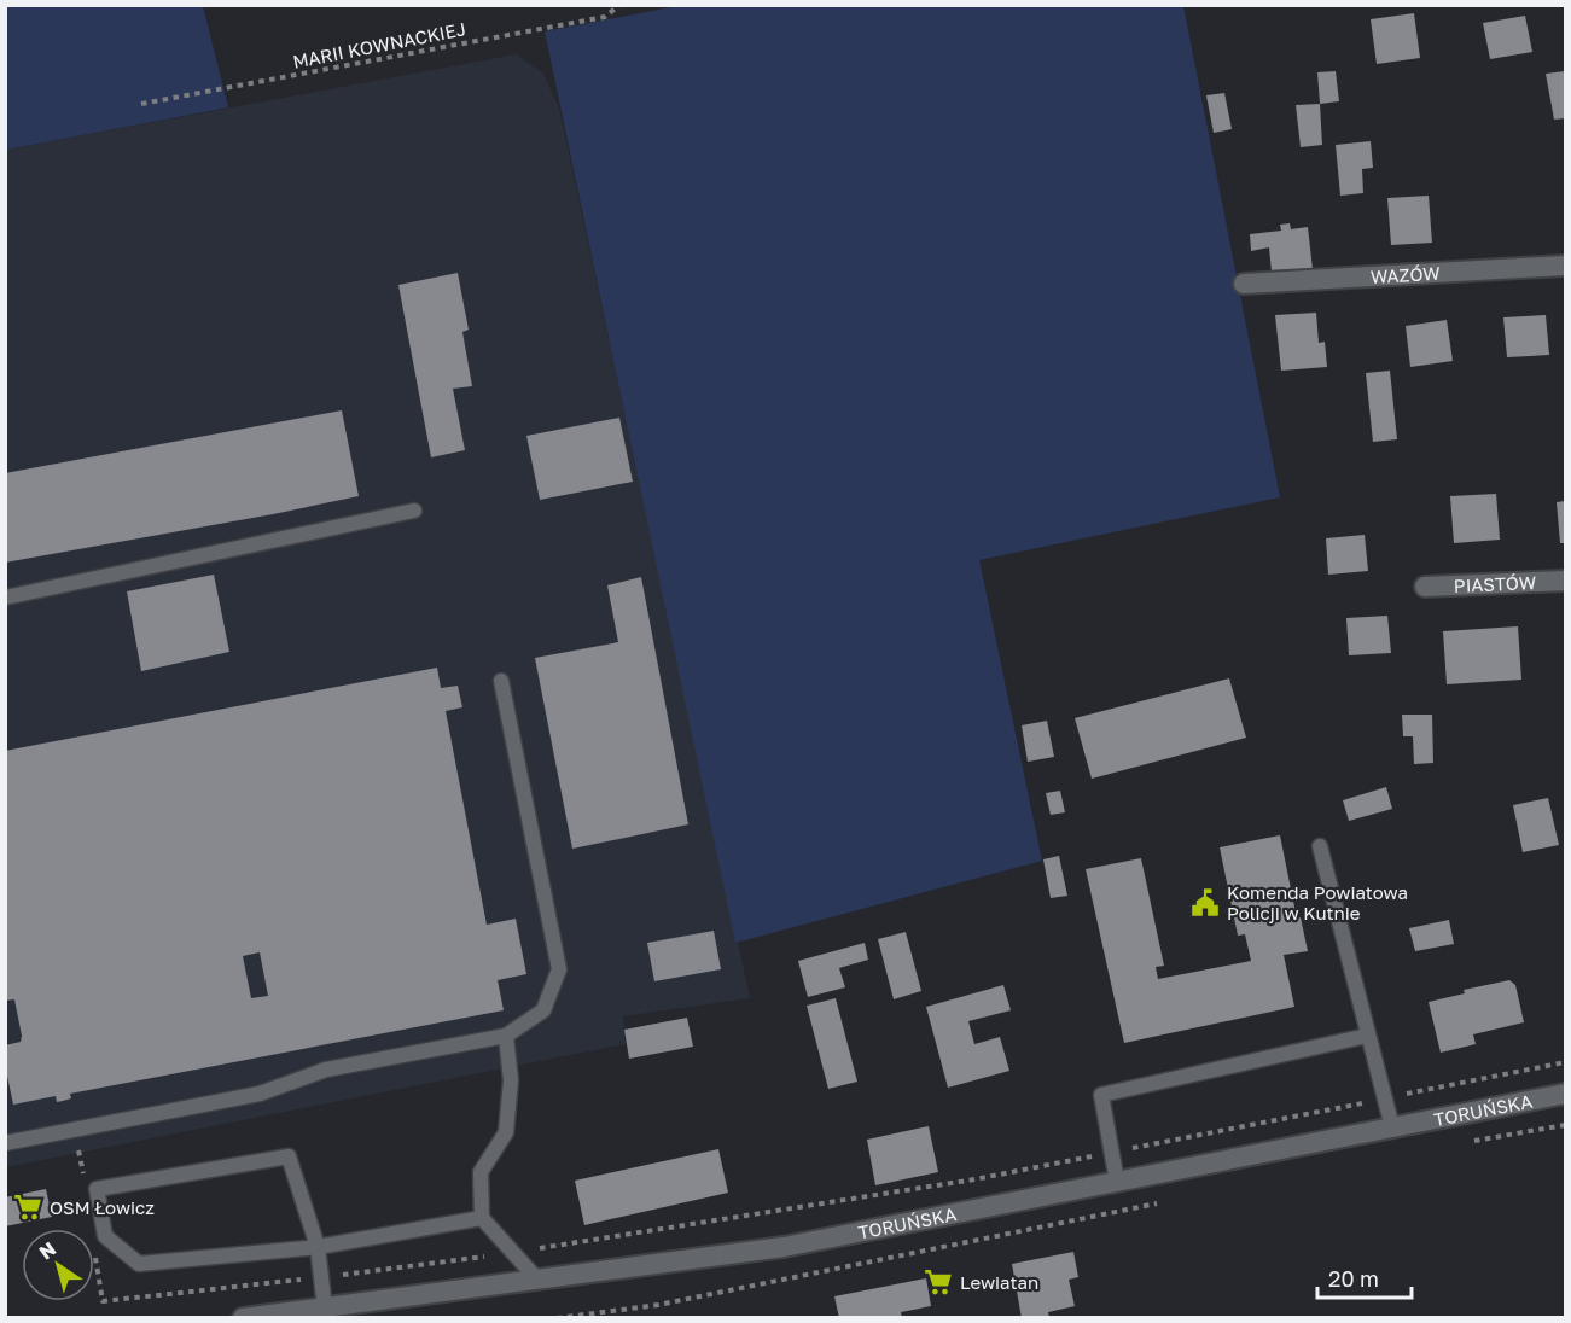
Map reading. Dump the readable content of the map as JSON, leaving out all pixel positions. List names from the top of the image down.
{
  "streets": {
    "street": ["WAZÓW", "PIASTÓW", "TORUŃSKA"],
    "path": ["MARII KOWNACKIEJ"]
  },
  "places": {
    "public building": ["Komenda Powiatowa Policji w Kutnie"],
    "supermarket": ["OSM Łowicz", "Lewiatan"]
  },
  "scale_bar": "20 m",
  "north": "top left"
}
